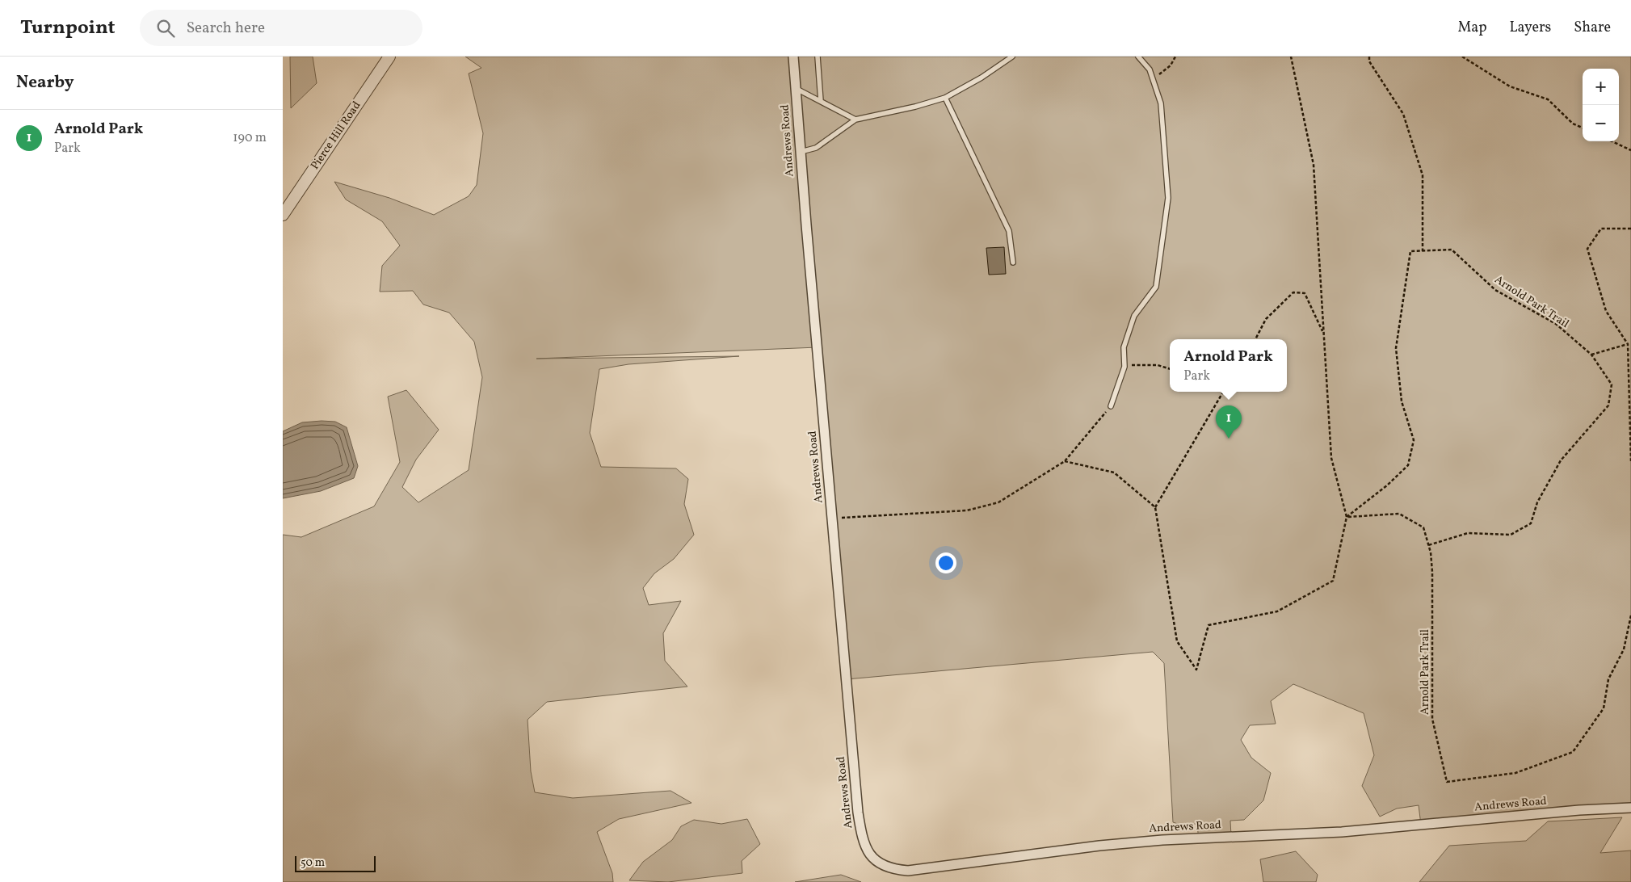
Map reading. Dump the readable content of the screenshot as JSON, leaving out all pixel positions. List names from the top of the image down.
{
  "streets": {
    "street": ["Pierce Hill Road", "Andrews Road"],
    "path": ["Arnold Park Trail"]
  },
  "scale_bar": "50 m",
  "page": {
    "header": "Turnpoint",
    "search": "Search here",
    "nav": ["Map", "Layers", "Share"],
    "heading": "Nearby",
    "map_buttons": ["+", "−"],
    "list": [
      {
        "mark": "1",
        "name": "Arnold Park",
        "note": "Park",
        "value": "190 m"
      }
    ],
    "popup": ["Arnold Park", "Park"],
    "pins": "1",
    "scale": "50 m"
  }
}
